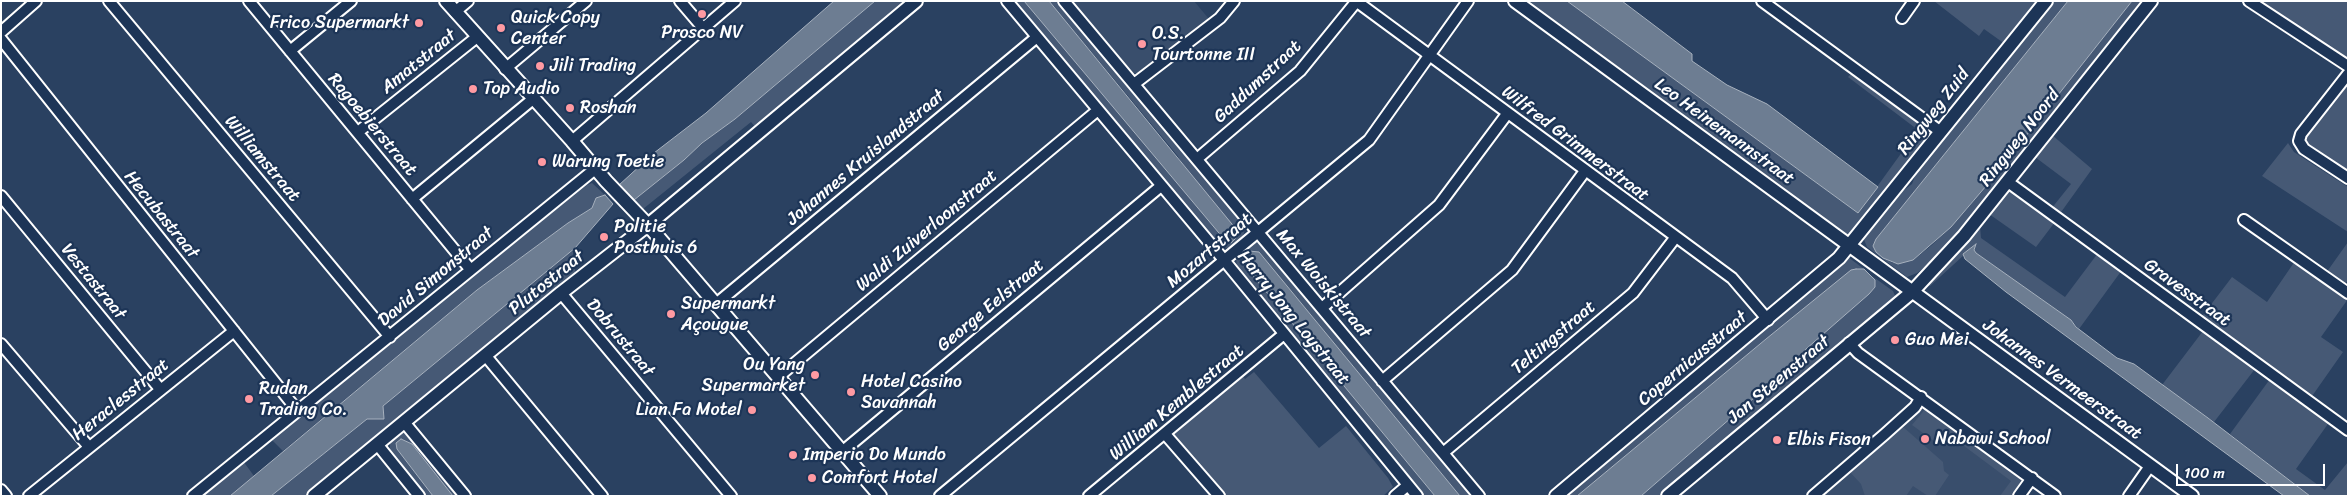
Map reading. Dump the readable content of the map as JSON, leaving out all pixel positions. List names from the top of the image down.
{
  "streets": {
    "street": [
      "Amatstraat",
      "Gaddumstraat",
      "Ringweg Zuid",
      "Ragoebierstraat",
      "Leo Heinemannstraat",
      "Ringweg Noord",
      "Wilfred Grimmerstraat",
      "Johannes Kruislandstraat",
      "Williamstraat",
      "Hecubastraat",
      "Waldi Zuiverloonstraat",
      "Mozartstraat",
      "David Simonstraat",
      "Vestastraat",
      "Plutostraat",
      "Max Woiskistraat",
      "Gravesstraat",
      "George Eelstraat",
      "Harry Jong Loystraat",
      "Dobrustraat",
      "Teltingstraat",
      "Copernicusstraat",
      "Jan Steenstraat",
      "Johannes Vermeerstraat",
      "Heraclesstraat",
      "William Kemblestraat"
    ]
  },
  "crossings": [
    ["Amatstraat", "Ragoebierstraat"],
    ["Gaddumstraat", "Wilfred Grimmerstraat"],
    ["Gaddumstraat", "Max Woiskistraat"],
    ["Ringweg Zuid", "Leo Heinemannstraat"],
    ["Ringweg Zuid", "Copernicusstraat"],
    ["Ragoebierstraat", "David Simonstraat"],
    ["Leo Heinemannstraat", "Ringweg Noord"],
    ["Leo Heinemannstraat", "Copernicusstraat"],
    ["Leo Heinemannstraat", "Jan Steenstraat"],
    ["Leo Heinemannstraat", "Johannes Vermeerstraat"],
    ["Ringweg Noord", "Gravesstraat"],
    ["Ringweg Noord", "Jan Steenstraat"],
    ["Ringweg Noord", "Johannes Vermeerstraat"],
    ["Wilfred Grimmerstraat", "Mozartstraat"],
    ["Wilfred Grimmerstraat", "Teltingstraat"],
    ["Wilfred Grimmerstraat", "Copernicusstraat"],
    ["Johannes Kruislandstraat", "Harry Jong Loystraat"],
    ["Williamstraat", "David Simonstraat"],
    ["Hecubastraat", "David Simonstraat"],
    ["Hecubastraat", "Heraclesstraat"],
    ["Waldi Zuiverloonstraat", "Harry Jong Loystraat"],
    ["Mozartstraat", "Max Woiskistraat"],
    ["Mozartstraat", "Harry Jong Loystraat"],
    ["Vestastraat", "Heraclesstraat"],
    ["Plutostraat", "Dobrustraat"],
    ["Max Woiskistraat", "Teltingstraat"],
    ["George Eelstraat", "Harry Jong Loystraat"],
    ["Harry Jong Loystraat", "William Kemblestraat"],
    ["Jan Steenstraat", "Johannes Vermeerstraat"]
  ],
  "places": [
    "Prosco NV",
    "Frico Supermarkt",
    "Quick Copy Center",
    "O.S. Tourtonne III",
    "Jili Trading",
    "Top Audio",
    "Roshan",
    "Warung Toetie",
    "Politie Posthuis 6",
    "Supermarkt Açougue",
    "Guo Mei",
    "Ou Yang Supermarket",
    "Hotel Casino Savannah",
    "Rudan Trading Co.",
    "Lian Fa Motel",
    "Nabawi School",
    "Elbis Fison",
    "Imperio Do Mundo",
    "Comfort Hotel"
  ],
  "scale_bar": "100 m"
}
